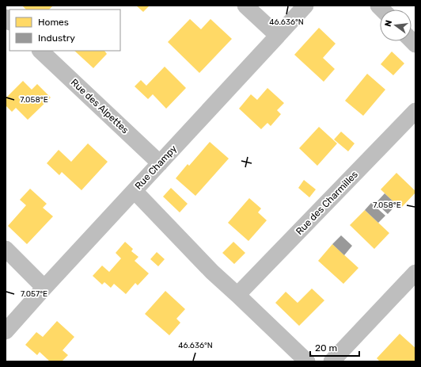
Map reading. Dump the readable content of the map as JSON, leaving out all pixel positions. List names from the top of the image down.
{
  "streets": {
    "street": ["Rue des Alpettes", "Rue Champy", "Rue des Charmilles"]
  },
  "crossings": [
    ["Rue des Alpettes", "Rue Champy"]
  ],
  "legend": ["Homes", "Industry"],
  "scale_bar": "20 m",
  "north": "left",
  "coordinates": ["46.636°N", "7.058°E", "7.057°E"]
}
